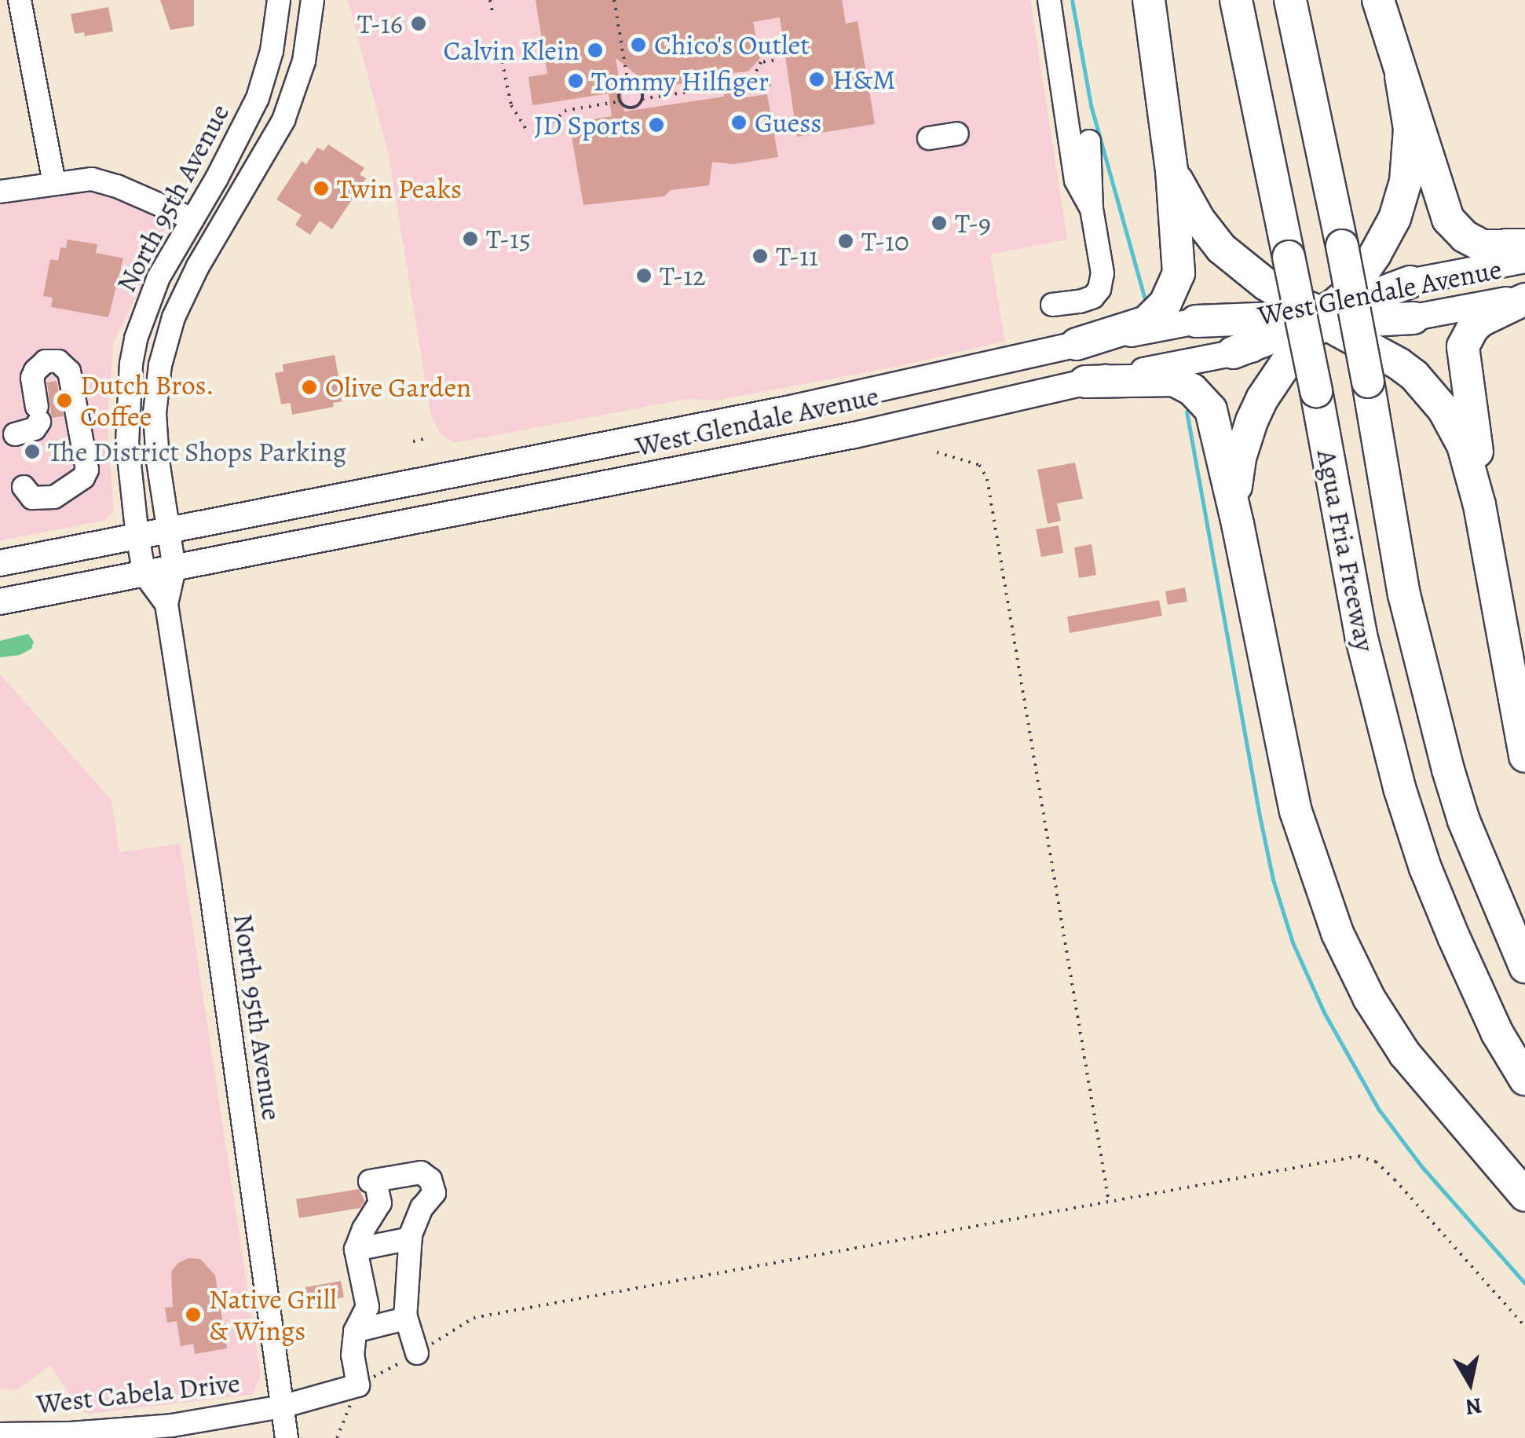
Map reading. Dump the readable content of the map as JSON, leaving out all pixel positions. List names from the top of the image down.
{
  "streets": {
    "highway": ["Agua Fria Freeway"],
    "main road": ["West Glendale Avenue"],
    "street": ["North 95th Avenue", "West Cabela Drive"]
  },
  "crossings": [
    ["North 95th Avenue", "West Glendale Avenue"],
    ["North 95th Avenue", "West Cabela Drive"]
  ],
  "places": [
    "T-16",
    "Chico's Outlet",
    "Calvin Klein",
    "H&M",
    "Tommy Hilfiger",
    "Guess",
    "JD Sports",
    "Twin Peaks",
    "T-9",
    "T-15",
    "T-10",
    "T-11",
    "T-12",
    "Olive Garden",
    "Dutch Bros. Coffee",
    "The District Shops Parking",
    "Native Grill & Wings"
  ],
  "north": "bottom"
}
